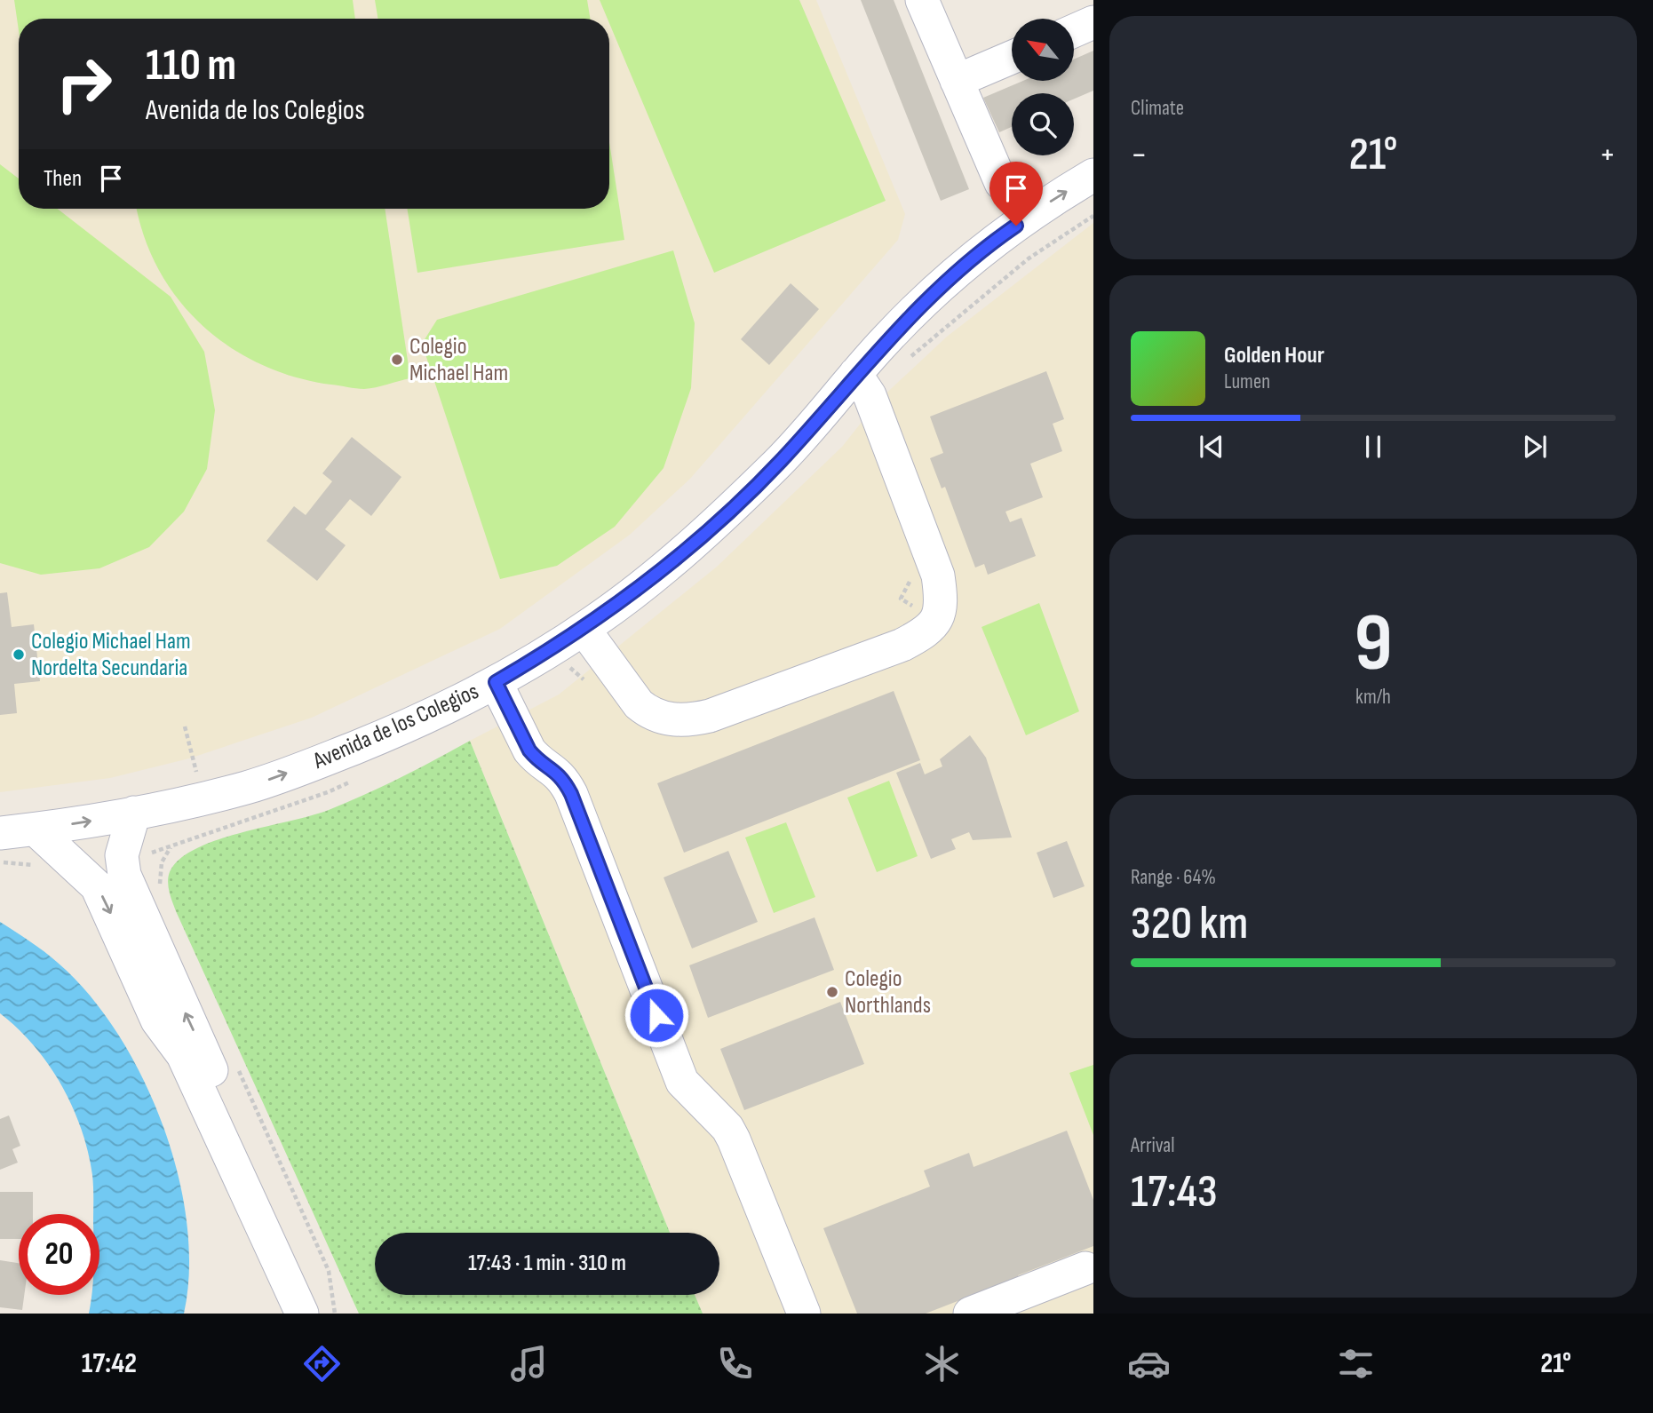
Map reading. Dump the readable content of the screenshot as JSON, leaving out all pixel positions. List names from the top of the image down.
{
  "streets": {
    "street": ["Avenida de los Colegios"]
  },
  "one_way": ["Avenida de los Colegios"],
  "places": ["Colegio Michael Ham", "Colegio Michael Ham Nordelta Secundaria", "Colegio Northlands"],
  "north": "top left",
  "page": {
    "tile": [
      "Climate",
      ["9", "km/h"],
      ["Range · 64%", "320 km"],
      ["Arrival", "17:43"]
    ],
    "turn": ["110 m", "Avenida de los Colegios"],
    "heat": ["−", "21°", "+"],
    "then": "Then",
    "song": ["Golden Hour", "Lumen"],
    "limit": "20",
    "trip": "17:43 · 1 min · 310 m",
    "tabs": ["17:42", "21°"]
  }
}
